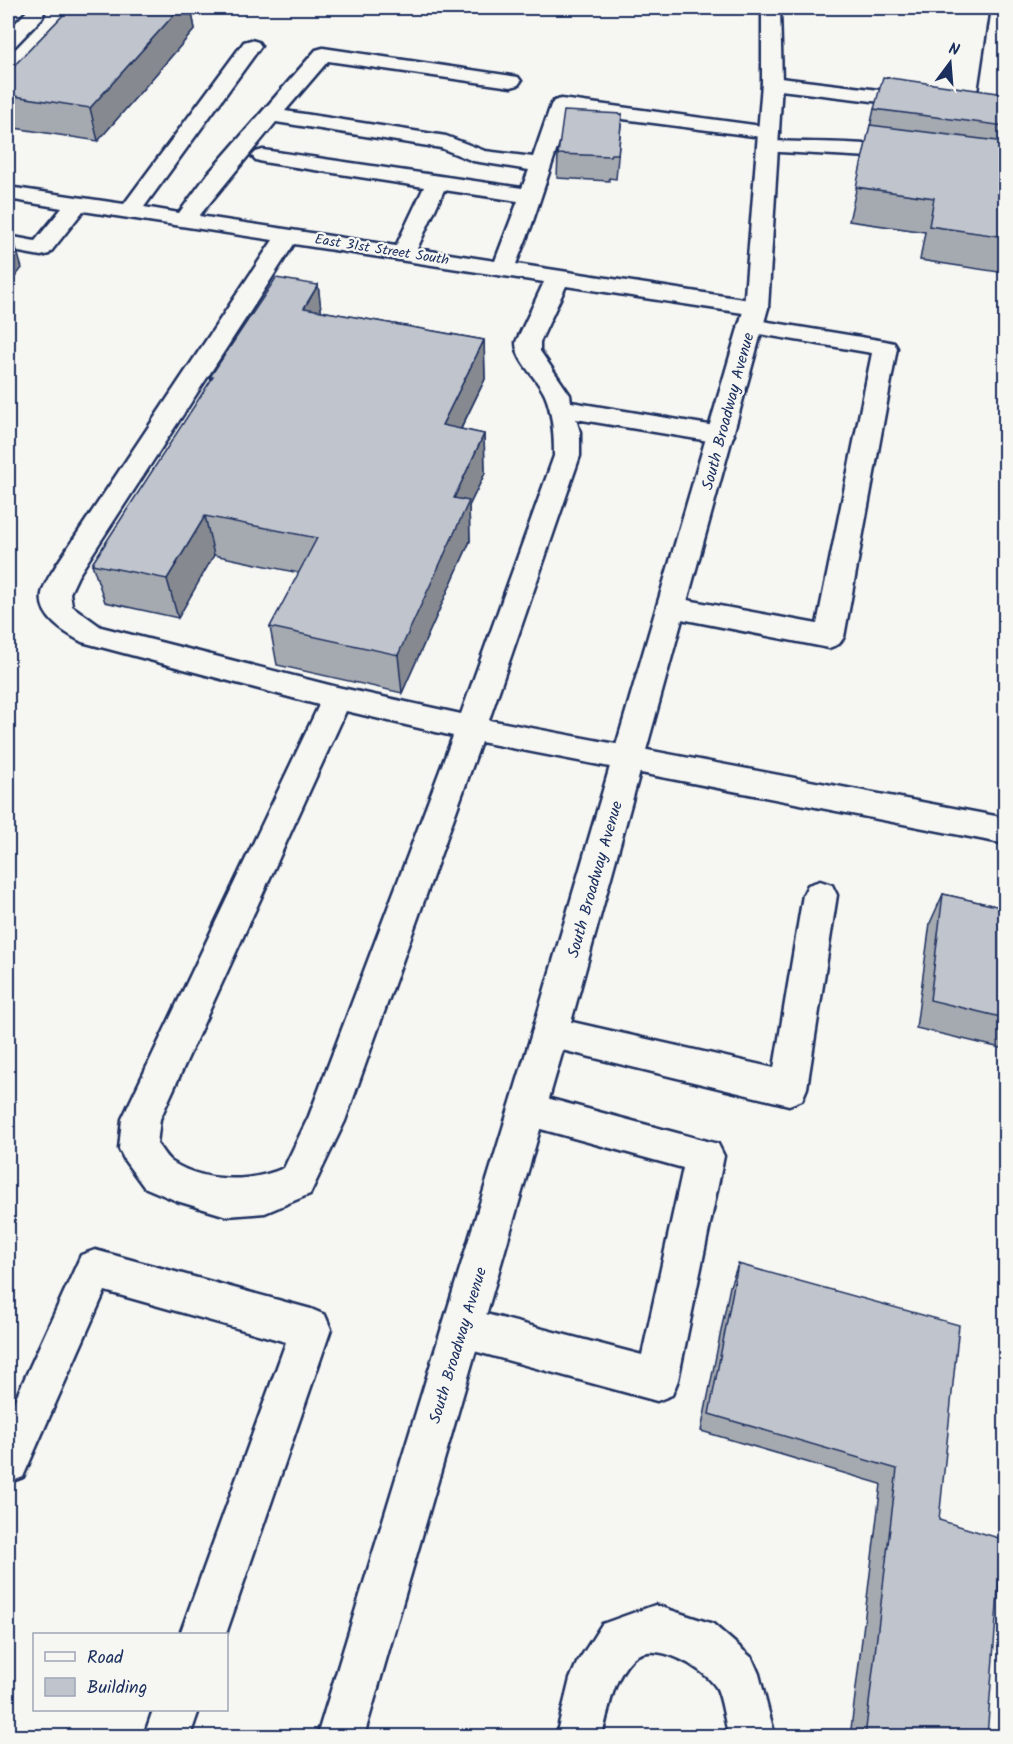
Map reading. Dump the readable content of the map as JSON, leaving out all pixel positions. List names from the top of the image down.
{
  "streets": {
    "main road": ["East 31st Street South", "South Broadway Avenue"]
  },
  "crossings": [
    ["East 31st Street South", "South Broadway Avenue"]
  ],
  "legend": ["Road", "Building"],
  "north": "top"
}
